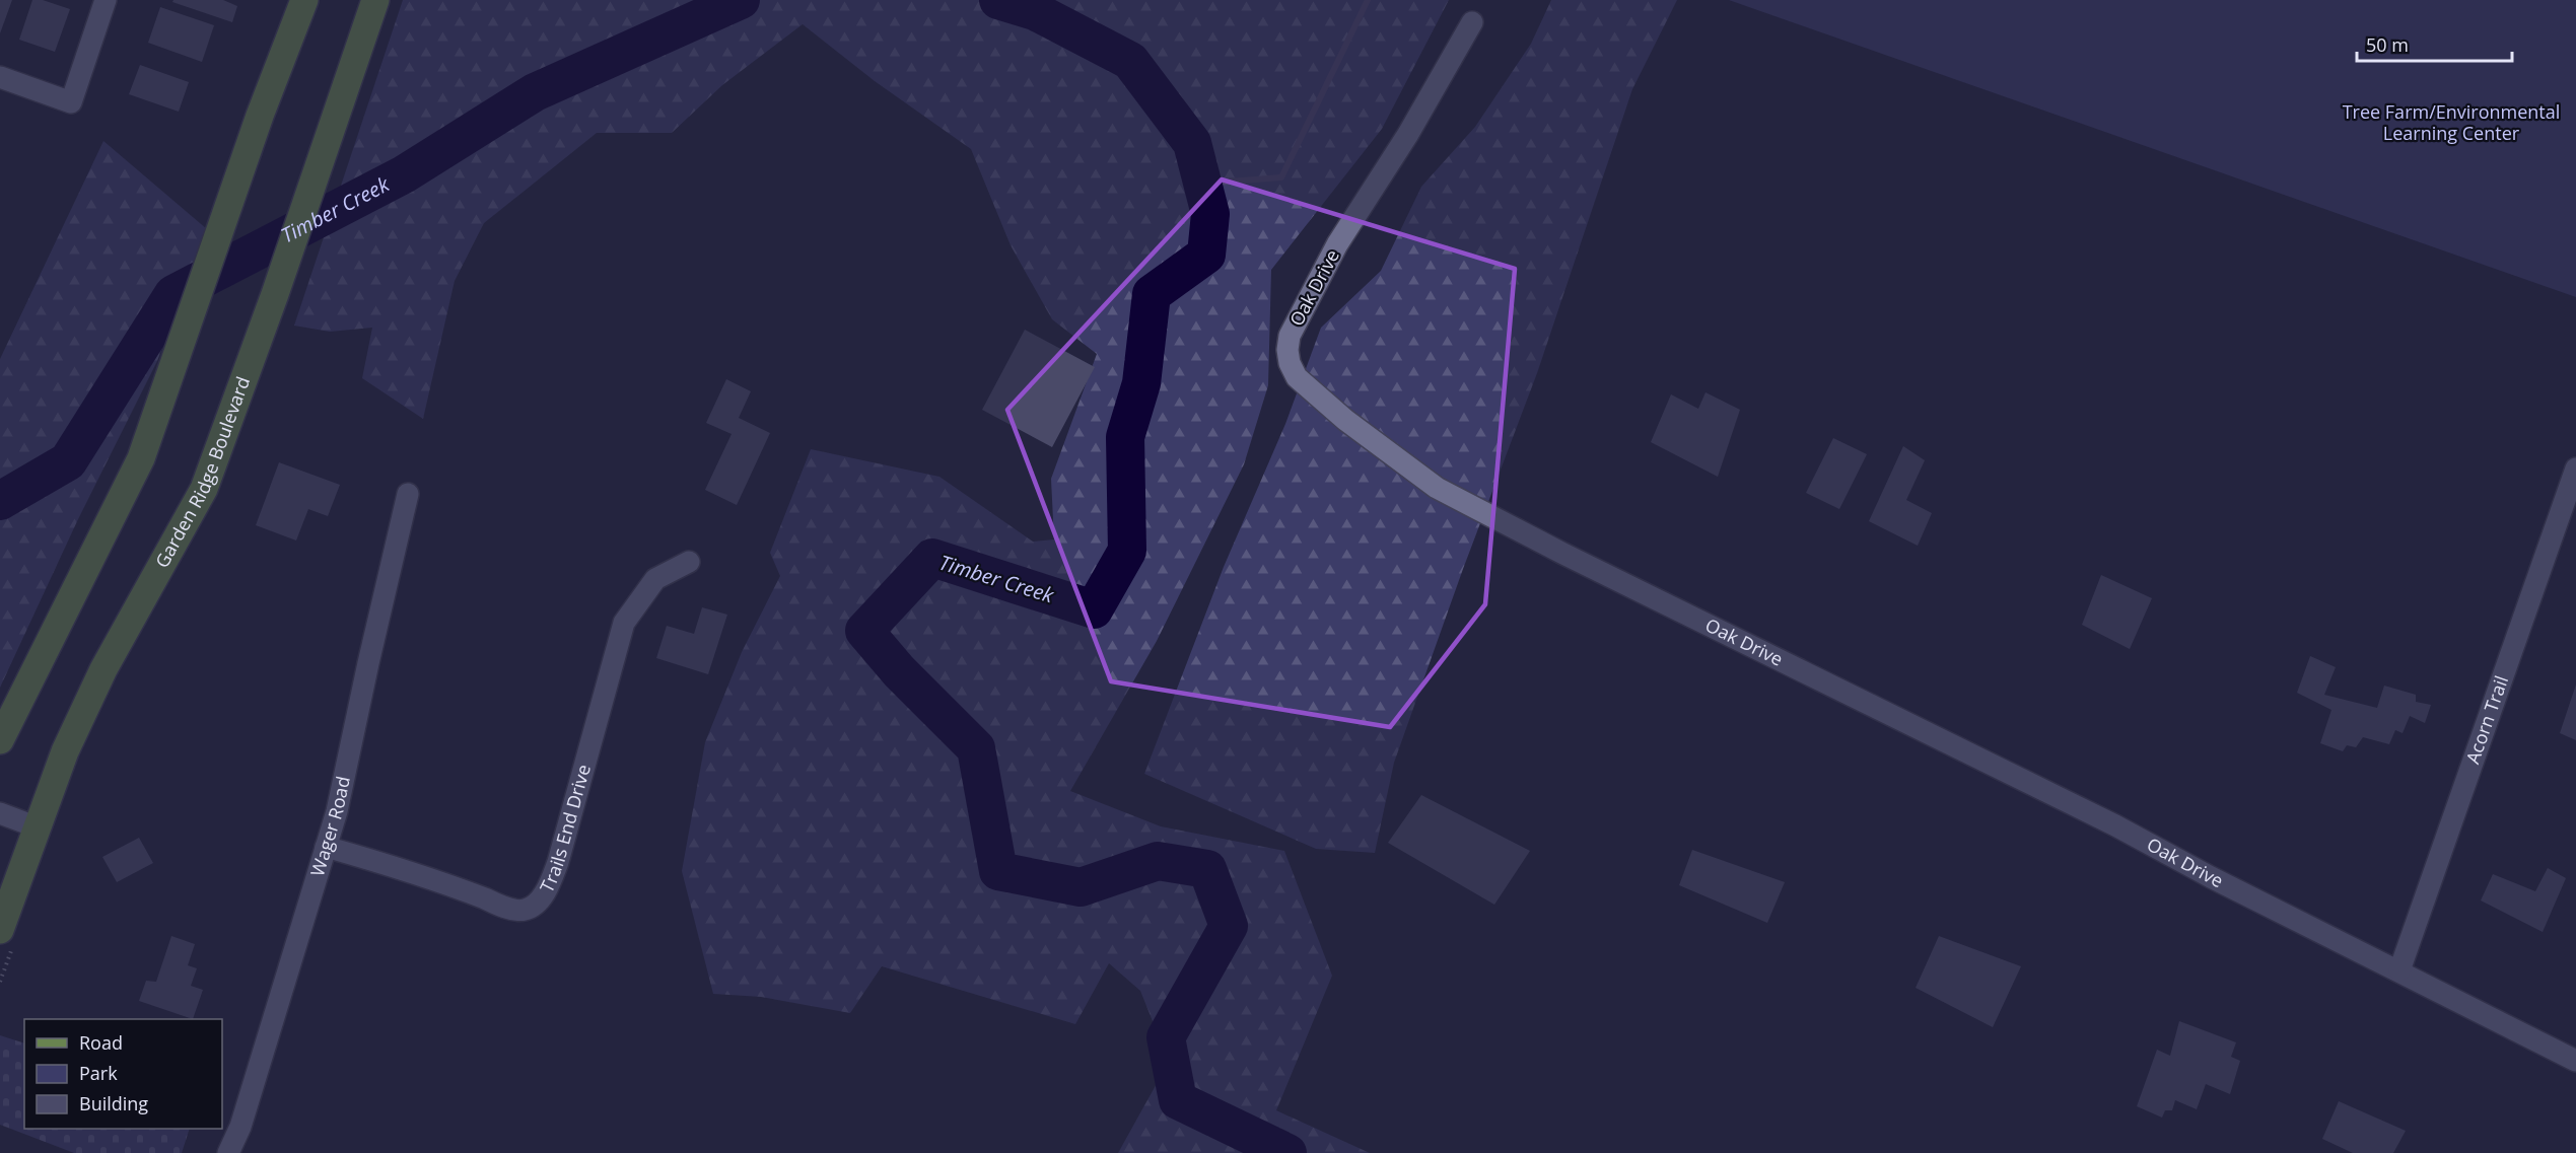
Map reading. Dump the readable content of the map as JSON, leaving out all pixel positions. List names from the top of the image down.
{
  "streets": {
    "main road": ["Garden Ridge Boulevard"],
    "street": [
      "Oak Drive",
      "Acorn Trail",
      "Wager Road",
      "Trails End Drive"
    ]
  },
  "crossings": [
    ["Oak Drive", "Acorn Trail"],
    ["Wager Road", "Trails End Drive"]
  ],
  "water": ["Timber Creek"],
  "parks": ["Tree Farm/Environmental Learning Center"],
  "legend": ["Road", "Park", "Building"],
  "scale_bar": "50 m"
}
